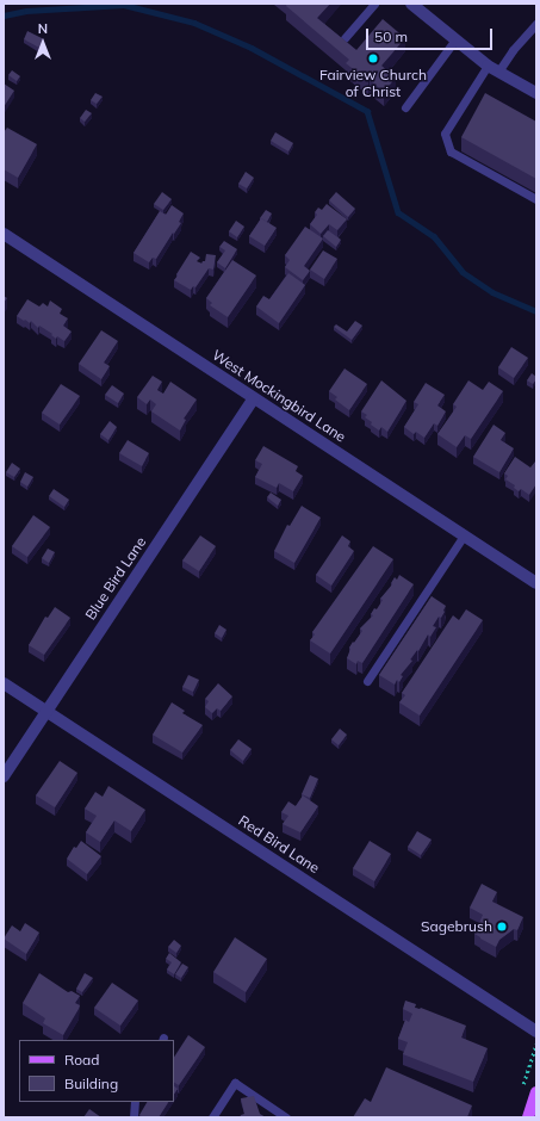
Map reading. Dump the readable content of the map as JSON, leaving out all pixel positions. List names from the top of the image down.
{
  "streets": {
    "street": ["West Mockingbird Lane", "Blue Bird Lane", "Red Bird Lane"]
  },
  "crossings": [
    ["West Mockingbird Lane", "Blue Bird Lane"],
    ["Blue Bird Lane", "Red Bird Lane"]
  ],
  "places": ["Fairview Church of Christ", "Sagebrush"],
  "legend": ["Road", "Building"],
  "scale_bar": "50 m",
  "north": "top"
}
